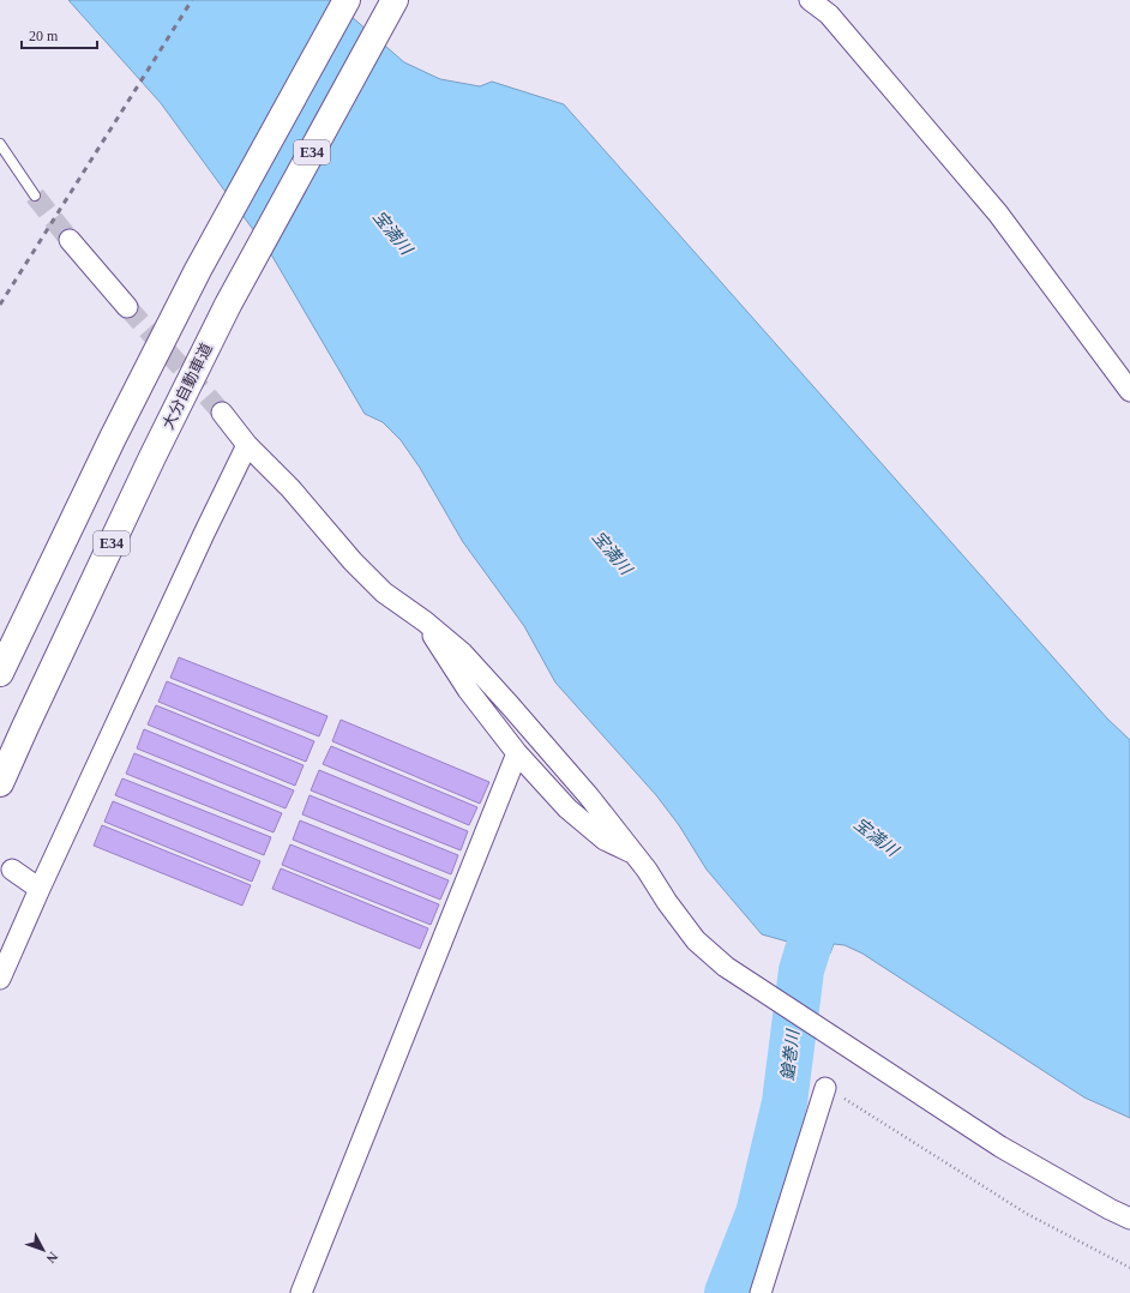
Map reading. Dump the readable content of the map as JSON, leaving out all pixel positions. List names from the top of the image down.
{
  "streets": {
    "highway": ["E34", "大分自動車道"]
  },
  "water": ["宝満川", "鎗巻川"],
  "scale_bar": "20 m",
  "north": "bottom right"
}
